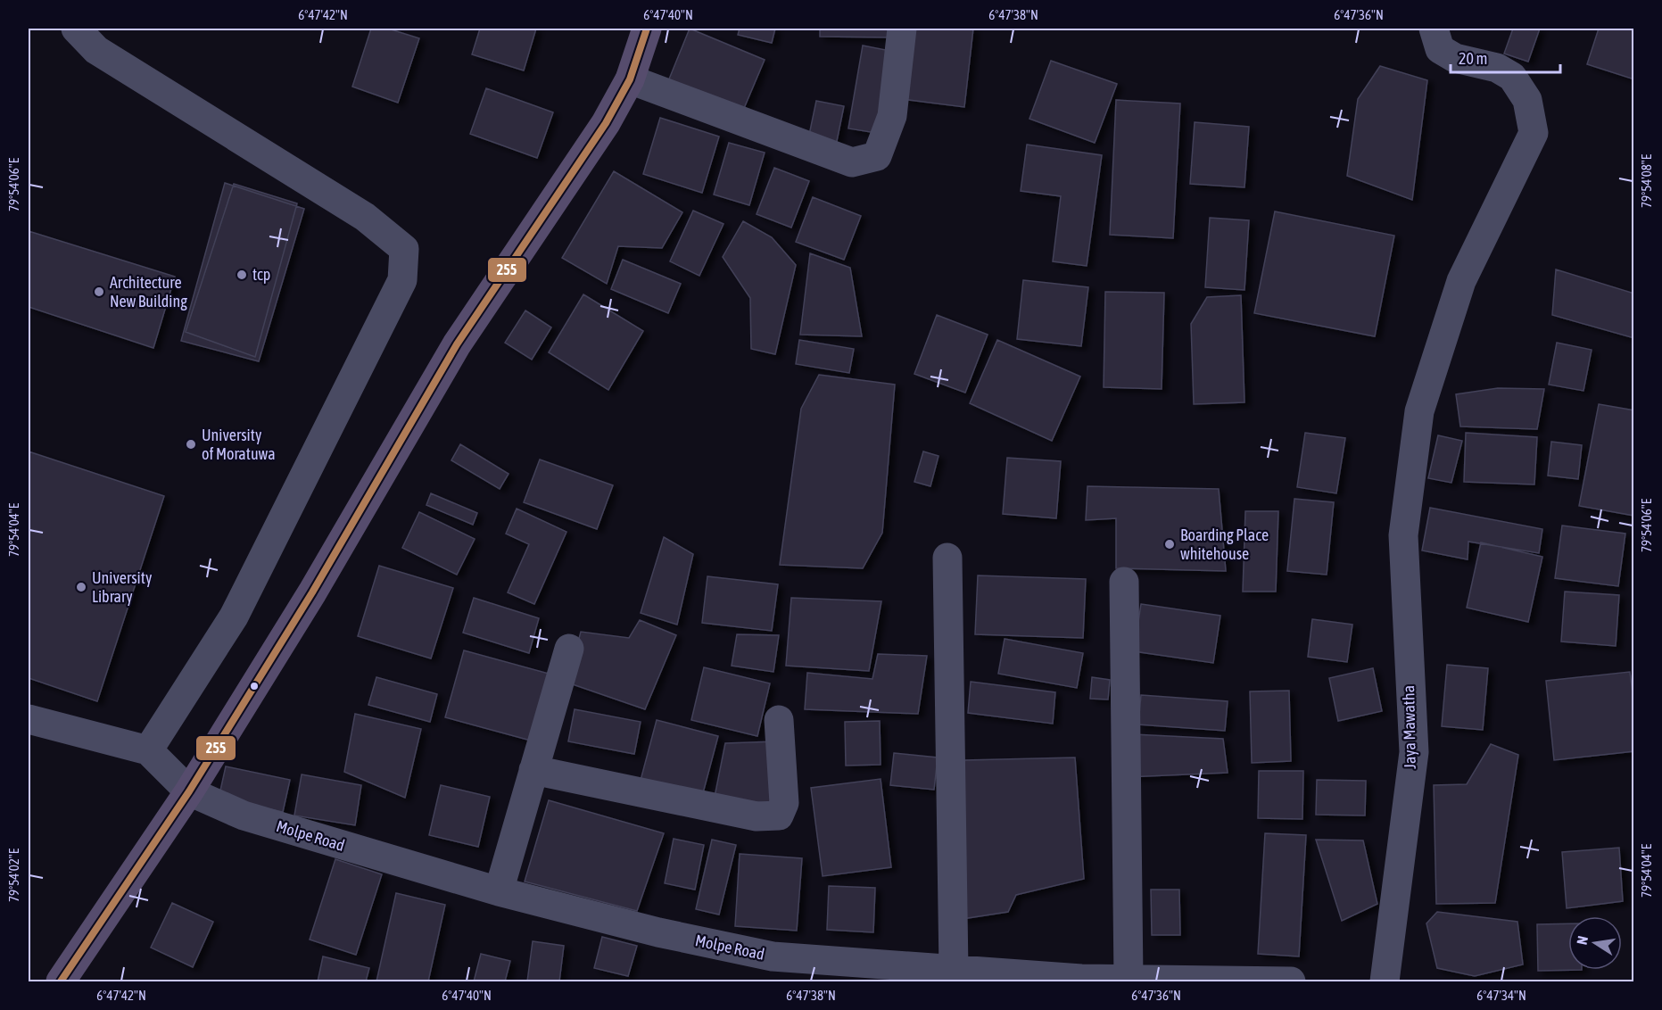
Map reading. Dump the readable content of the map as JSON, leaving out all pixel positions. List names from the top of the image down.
{
  "streets": {
    "street": ["Jaya Mawatha", "Molpe Road"]
  },
  "places": [
    "tcp",
    "Architecture New Building",
    "University of Moratuwa",
    "Boarding Place whitehouse",
    "University Library"
  ],
  "lines": ["transit line 255"],
  "scale_bar": "20 m",
  "north": "left",
  "coordinates": [
    "6°47'42\"N",
    "6°47'40\"N",
    "6°47'38\"N",
    "6°47'36\"N",
    "79°54'08\"E",
    "79°54'06\"E",
    "79°54'04\"E",
    "79°54'02\"E",
    "6°47'34\"N"
  ]
}
